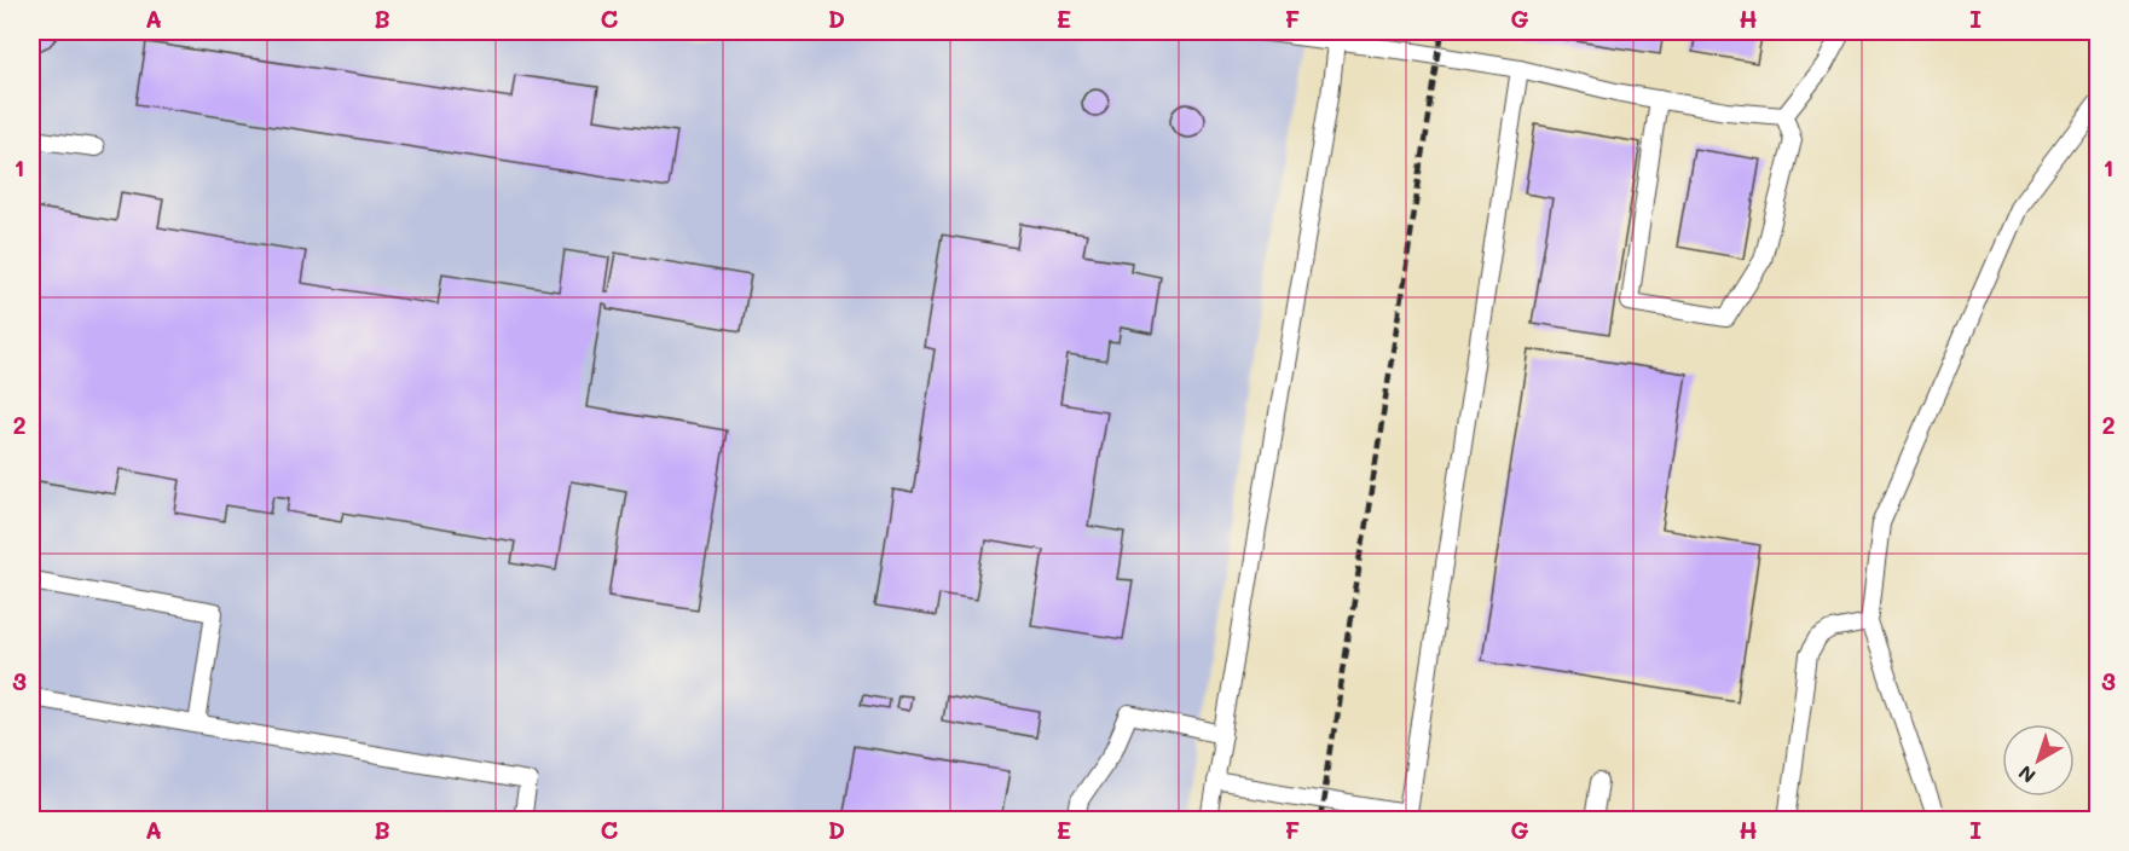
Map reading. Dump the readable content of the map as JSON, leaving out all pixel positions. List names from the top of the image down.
{
  "north": "bottom left",
  "grid": {
    "columns": [
      "A",
      "B",
      "C",
      "D",
      "E",
      "F",
      "G",
      "H",
      "I"
    ],
    "rows": ["1", "2", "3"]
  }
}
